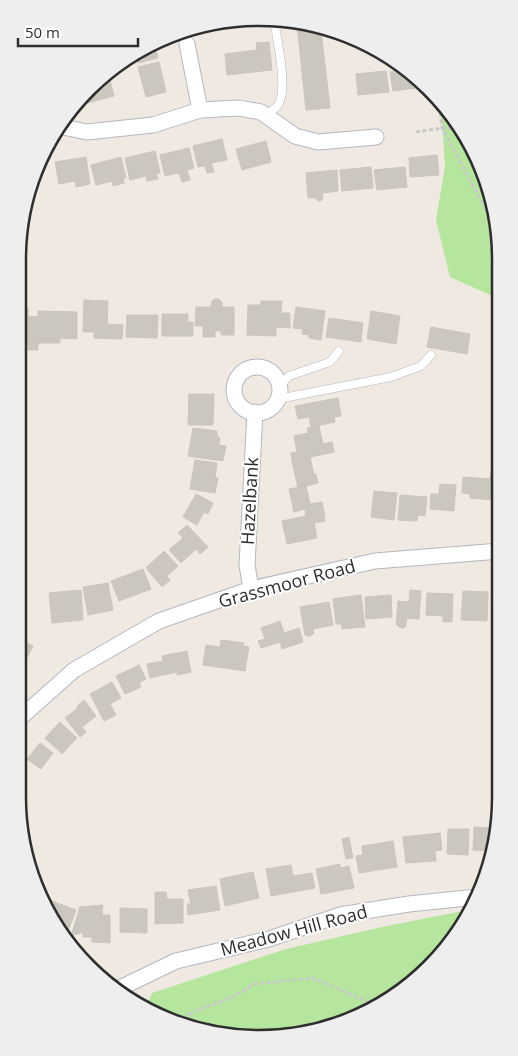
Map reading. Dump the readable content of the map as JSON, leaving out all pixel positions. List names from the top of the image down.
{
  "streets": {
    "street": ["Hazelbank", "Grassmoor Road", "Meadow Hill Road"]
  },
  "crossings": [
    ["Hazelbank", "Grassmoor Road"]
  ],
  "scale_bar": "50 m"
}
